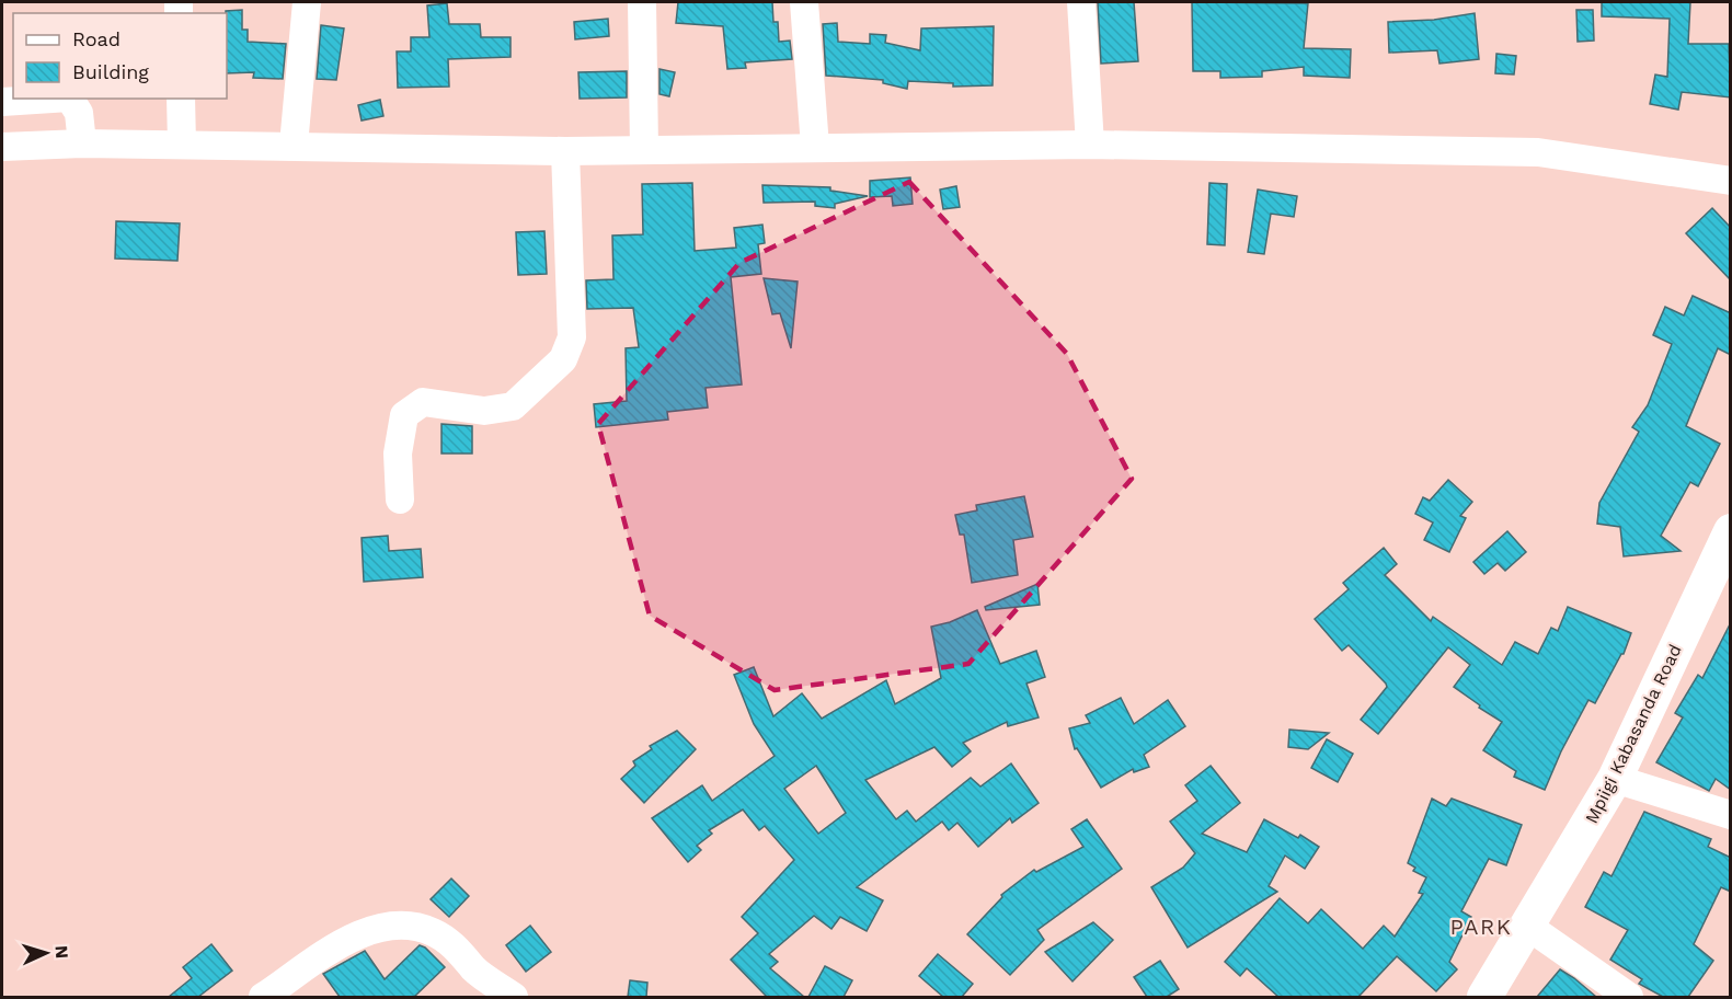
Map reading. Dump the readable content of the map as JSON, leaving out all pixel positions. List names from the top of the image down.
{
  "streets": {
    "main road": ["Mpiigi Kabasanda Road"]
  },
  "districts": ["PARK"],
  "legend": ["Road", "Building"],
  "north": "right"
}
